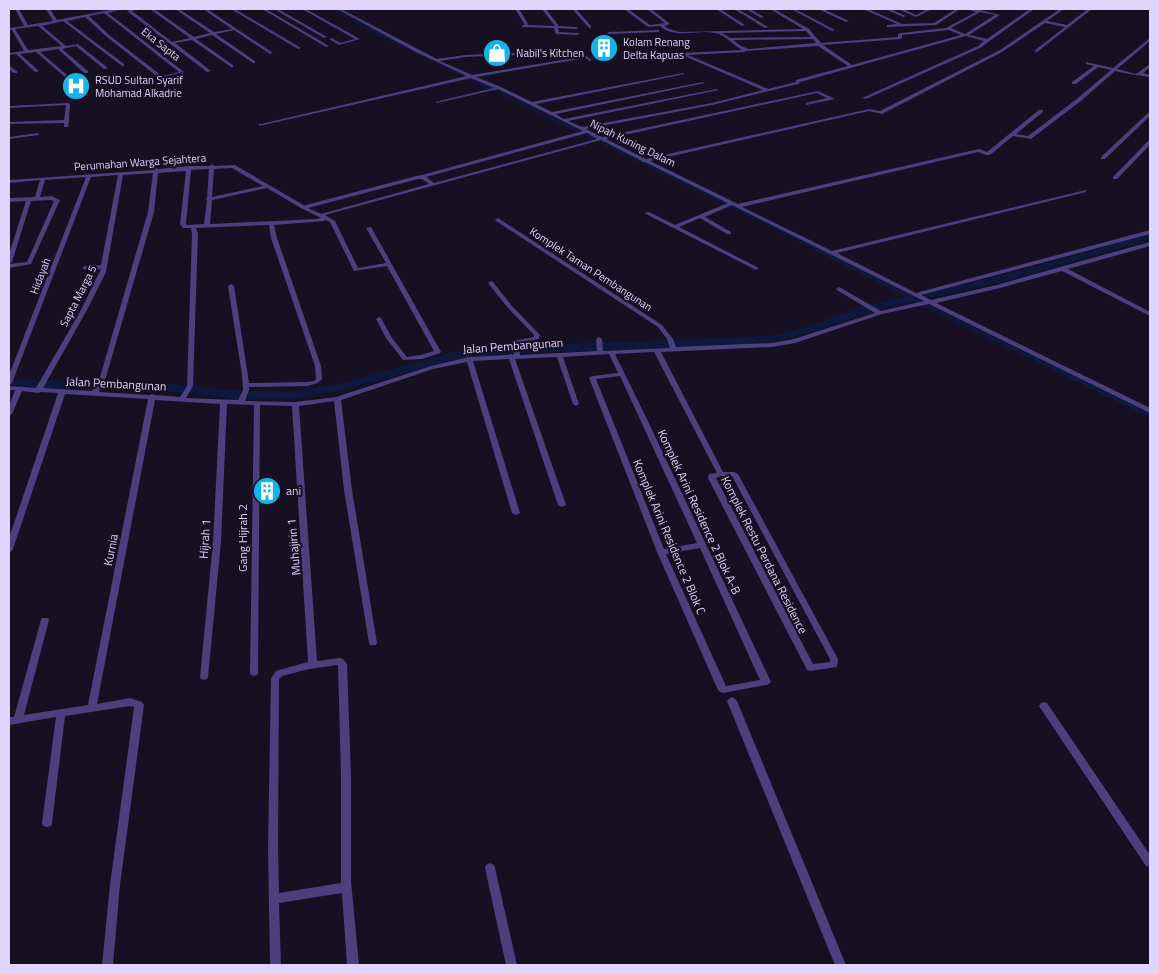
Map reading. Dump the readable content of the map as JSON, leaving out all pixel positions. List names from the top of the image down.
{
  "streets": {
    "street": [
      "Eka Sapta",
      "Nipah Kuning Dalam",
      "Perumahan Warga Sejahtera",
      "Komplek Taman Pembangunan",
      "Hidayah",
      "Sapta Marga 5",
      "Jalan Pembangunan",
      "Komplek Arini Residence 2 Blok A-B",
      "Komplek Arini Residence 2 Blok C",
      "Gang Hijrah 2",
      "Hijrah 1",
      "Muhajirin 1",
      "Kurnia",
      "Komplek Restu Perdana Residence"
    ]
  },
  "crossings": [
    ["Nipah Kuning Dalam", "Jalan Pembangunan"],
    ["Perumahan Warga Sejahtera", "Hidayah"],
    ["Perumahan Warga Sejahtera", "Sapta Marga 5"],
    ["Komplek Taman Pembangunan", "Jalan Pembangunan"],
    ["Sapta Marga 5", "Jalan Pembangunan"],
    ["Jalan Pembangunan", "Komplek Arini Residence 2 Blok A-B"],
    ["Jalan Pembangunan", "Gang Hijrah 2"],
    ["Jalan Pembangunan", "Hijrah 1"],
    ["Jalan Pembangunan", "Muhajirin 1"],
    ["Jalan Pembangunan", "Kurnia"],
    ["Jalan Pembangunan", "Komplek Restu Perdana Residence"],
    ["Komplek Arini Residence 2 Blok A-B", "Komplek Arini Residence 2 Blok C"]
  ],
  "places": {
    "building": ["Kolam Renang Delta Kapuas", "ani"],
    "shop": ["Nabil's Kitchen"],
    "hospital": ["RSUD Sultan Syarif Mohamad Alkadrie"]
  }
}
